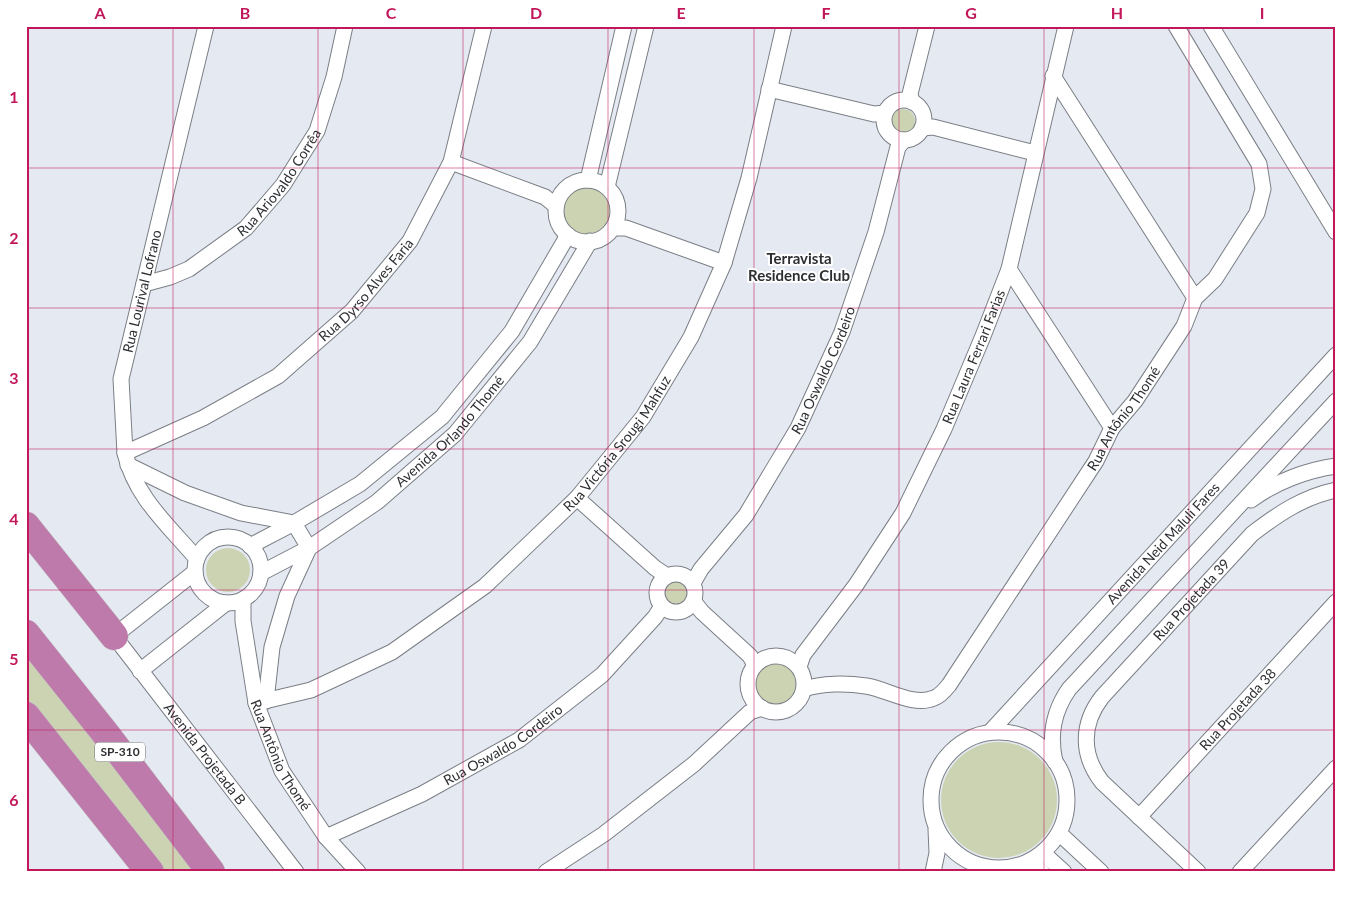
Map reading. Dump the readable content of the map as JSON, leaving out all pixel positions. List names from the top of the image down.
{
  "streets": {
    "highway": ["SP-310"],
    "street": [
      "Rua Ariovaldo Corrêa",
      "Rua Dyrso Alves Faria",
      "Rua Lourival Lofrano",
      "Rua Laura Ferrari Farias",
      "Rua Oswaldo Cordeiro",
      "Rua Antônio Thomé",
      "Avenida Orlando Thomé",
      "Rua Victória Srougi Mahfuz",
      "Avenida Neid Maluli Fares",
      "Rua Projetada 39",
      "Rua Projetada 38",
      "Avenida Projetada B"
    ]
  },
  "crossings": [
    ["Rua Ariovaldo Corrêa", "Rua Lourival Lofrano"],
    ["Rua Dyrso Alves Faria", "Rua Lourival Lofrano"],
    ["Rua Lourival Lofrano", "Rua Antônio Thomé"],
    ["Rua Lourival Lofrano", "Avenida Orlando Thomé"],
    ["Rua Laura Ferrari Farias", "Rua Antônio Thomé"],
    ["Rua Oswaldo Cordeiro", "Rua Antônio Thomé"],
    ["Rua Antônio Thomé", "Avenida Orlando Thomé"],
    ["Rua Antônio Thomé", "Rua Victória Srougi Mahfuz"],
    ["Rua Projetada 39", "Rua Projetada 38"]
  ],
  "districts": ["Terravista Residence Club"],
  "grid": {
    "columns": [
      "A",
      "B",
      "C",
      "D",
      "E",
      "F",
      "G",
      "H",
      "I"
    ],
    "rows": [
      "1",
      "2",
      "3",
      "4",
      "5",
      "6"
    ]
  }
}
